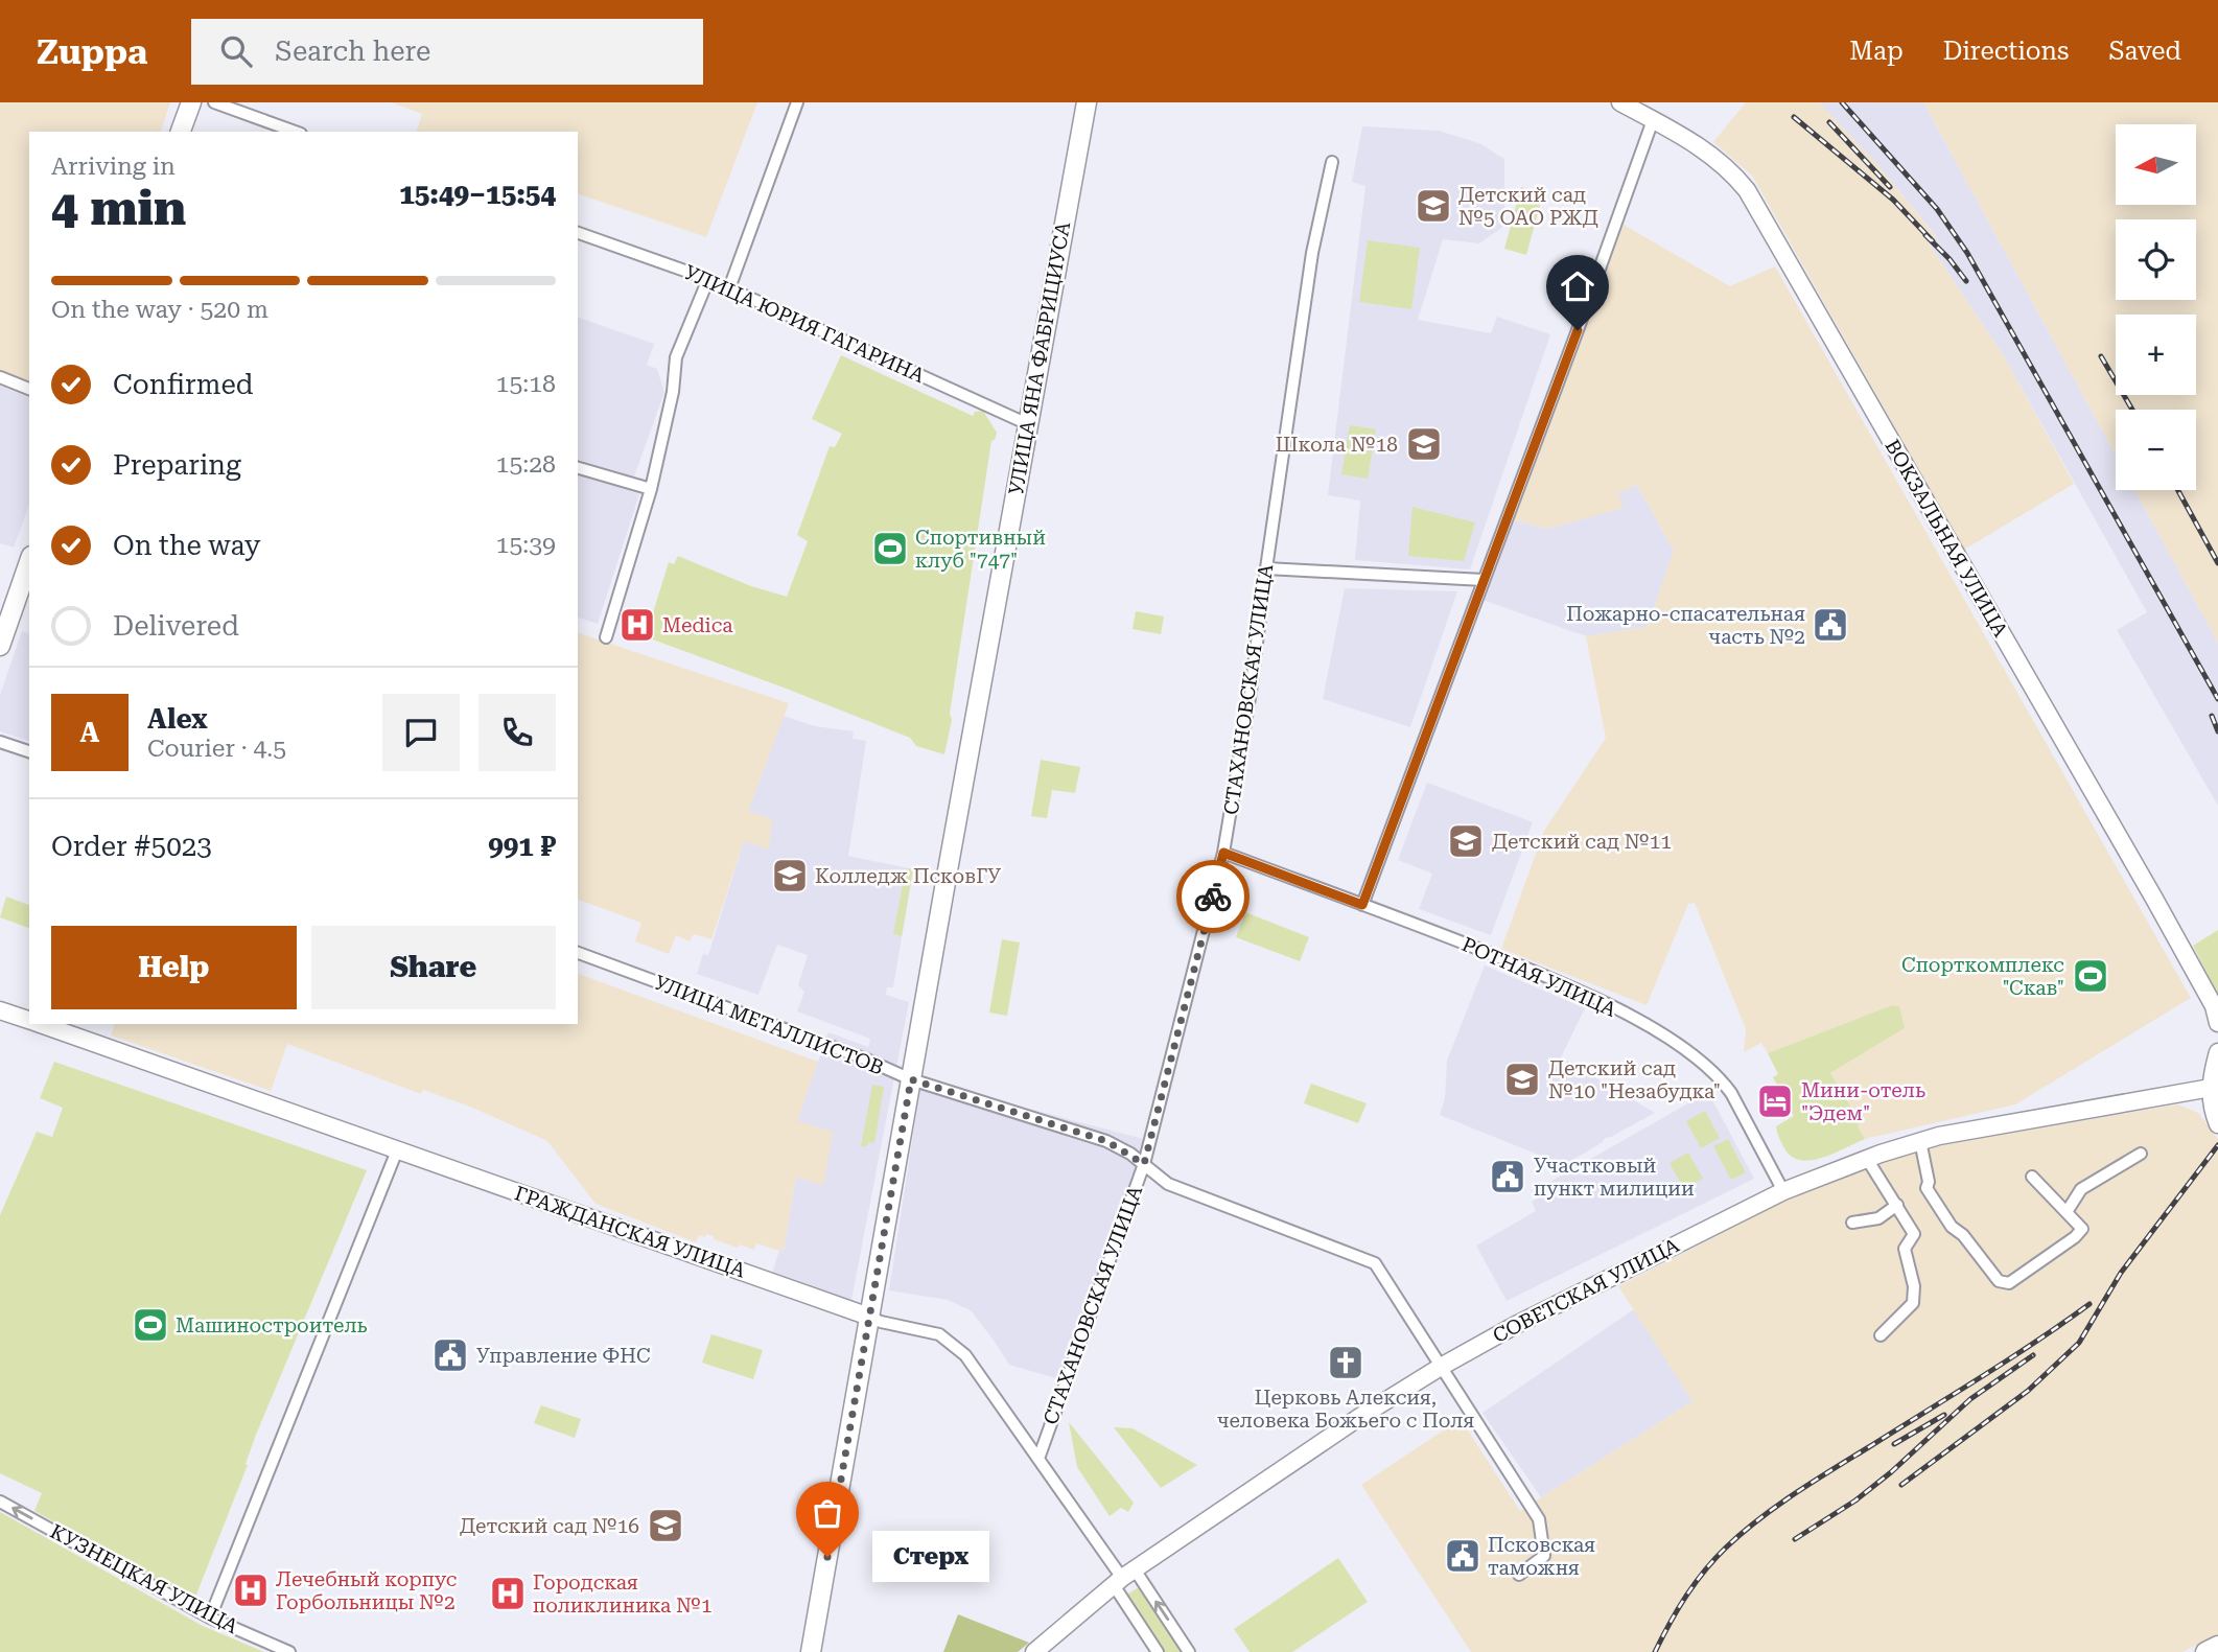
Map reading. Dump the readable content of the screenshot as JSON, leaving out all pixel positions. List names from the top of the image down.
{
  "streets": {
    "main road": ["УЛИЦА ЯНА ФАБРИЦИУСА"],
    "street": [
      "УЛИЦА ЮРИЯ ГАГАРИНА",
      "ВОКЗАЛЬНАЯ УЛИЦА",
      "СТАХАНОВСКАЯ УЛИЦА",
      "РОТНАЯ УЛИЦА",
      "УЛИЦА МЕТАЛЛИСТОВ",
      "ГРАЖДАНСКАЯ УЛИЦА",
      "СОВЕТСКАЯ УЛИЦА",
      "КУЗНЕЦКАЯ УЛИЦА"
    ]
  },
  "crossings": [
    ["УЛИЦА ЮРИЯ ГАГАРИНА", "УЛИЦА ЯНА ФАБРИЦИУСА"],
    ["УЛИЦА ЯНА ФАБРИЦИУСА", "УЛИЦА МЕТАЛЛИСТОВ"],
    ["УЛИЦА ЯНА ФАБРИЦИУСА", "ГРАЖДАНСКАЯ УЛИЦА"],
    ["СТАХАНОВСКАЯ УЛИЦА", "РОТНАЯ УЛИЦА"],
    ["СТАХАНОВСКАЯ УЛИЦА", "УЛИЦА МЕТАЛЛИСТОВ"],
    ["СТАХАНОВСКАЯ УЛИЦА", "ГРАЖДАНСКАЯ УЛИЦА"],
    ["РОТНАЯ УЛИЦА", "СОВЕТСКАЯ УЛИЦА"],
    ["УЛИЦА МЕТАЛЛИСТОВ", "СОВЕТСКАЯ УЛИЦА"],
    ["ГРАЖДАНСКАЯ УЛИЦА", "СОВЕТСКАЯ УЛИЦА"]
  ],
  "one_way": ["КУЗНЕЦКАЯ УЛИЦА"],
  "places": {
    "school or university": [
      "Детский сад №5 ОАО РЖД",
      "Школа №18",
      "Детский сад №11",
      "Колледж ПсковГУ",
      "Детский сад №10 \"Незабудка\"",
      "Детский сад №16"
    ],
    "sports": ["Спортивный клуб \"747\"", "Спорткомплекс \"Скав\"", "Машиностроитель"],
    "hospital": ["Medica", "Лечебный корпус Горбольницы №2", "Городская поликлиника №1"],
    "public building": [
      "Пожарно-спасательная часть №2",
      "Участковый пункт милиции",
      "Управление ФНС",
      "Псковская таможня"
    ],
    "hotel": ["Мини-отель \"Эдем\""],
    "church": ["Церковь Алексия, человека Божьего с Поля"],
    "other": ["Стерх"]
  },
  "north": "left",
  "page": {
    "header": "Zuppa",
    "search": "Search here",
    "nav": ["Map", "Directions", "Saved"],
    "map_buttons": ["+", "−"],
    "heading": ["4 min", "Arriving in", "15:49–15:54"],
    "panel": [
      "Alex",
      "Courier · 4.5",
      "Order #5023",
      "991 ₽"
    ],
    "bar": "On the way · 520 m",
    "list": [
      ["Confirmed", "15:18"],
      ["Preparing", "15:28"],
      ["On the way", "15:39"],
      "Delivered"
    ],
    "round": "A",
    "buttons": ["Help", "Share"],
    "bubble": "Стерх"
  }
}
